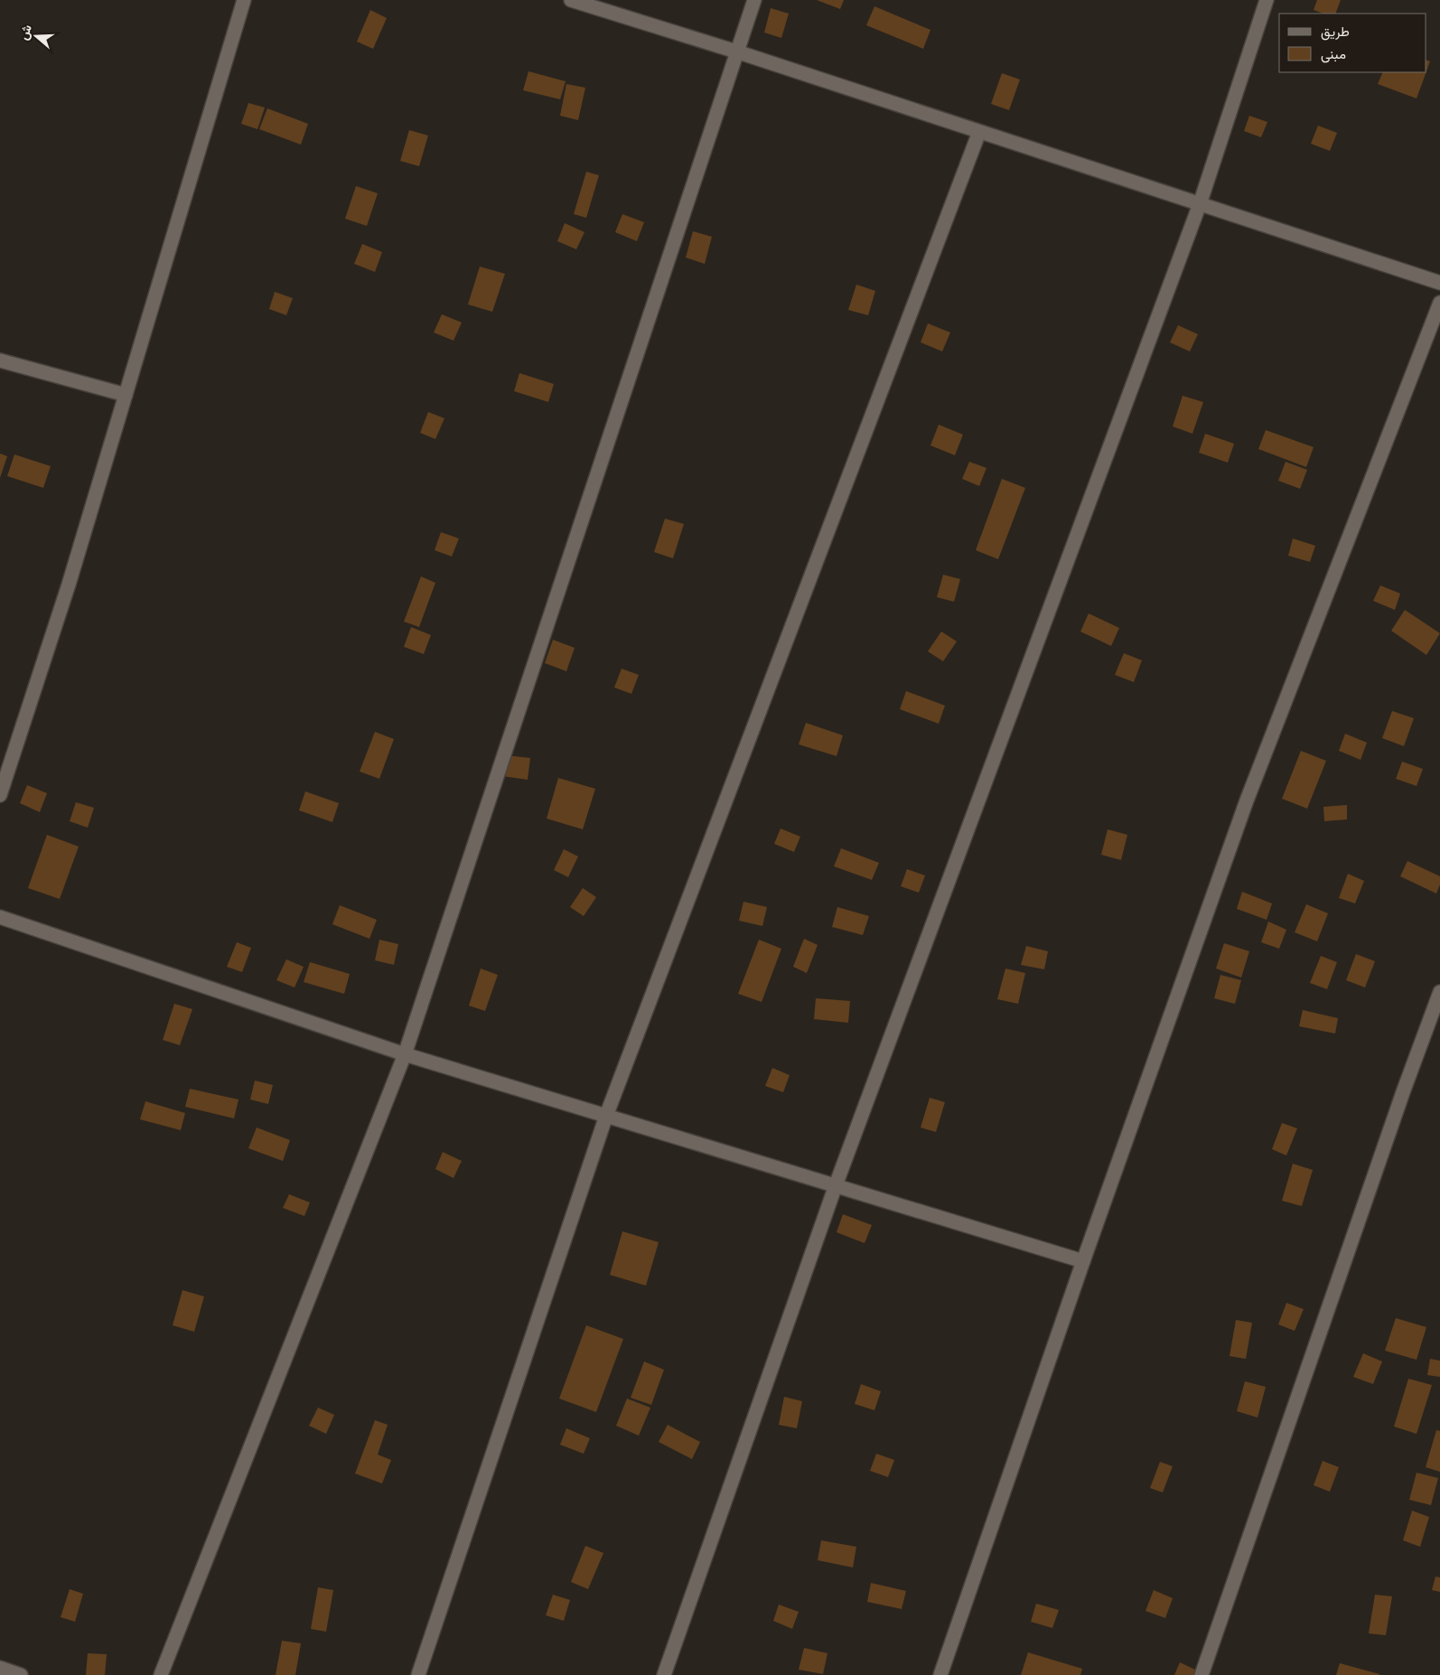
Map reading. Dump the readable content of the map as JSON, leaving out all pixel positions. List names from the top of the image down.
{
  "legend": ["طريق", "مبنى"],
  "north": "left"
}
